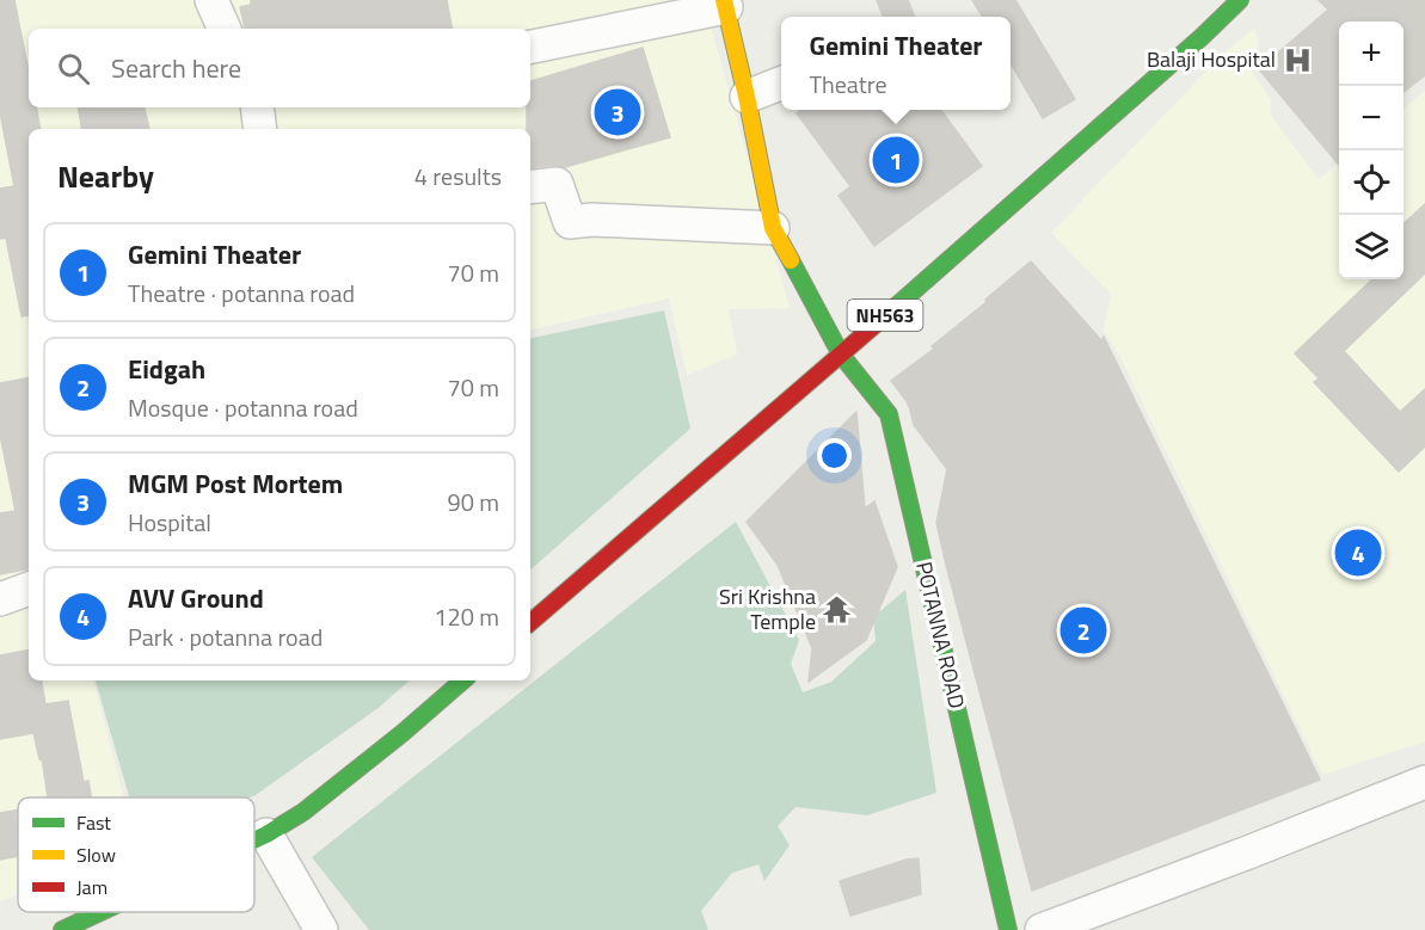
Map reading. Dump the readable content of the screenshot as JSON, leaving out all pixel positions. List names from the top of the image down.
{
  "streets": {
    "main road": ["NH563", "POTANNA ROAD"]
  },
  "crossings": [
    ["NH563", "POTANNA ROAD"]
  ],
  "places": {
    "hospital": ["Balaji Hospital"],
    "temple": ["Sri Krishna Temple"]
  },
  "legend": ["Fast", "Slow", "Jam"],
  "page": {
    "popup": ["Gemini Theater", "Theatre"],
    "map_buttons": ["+", "−"],
    "search": "Search here",
    "pins": [
      "3",
      "1",
      "4",
      "2"
    ],
    "heading": ["Nearby", "4 results"],
    "list": [
      {
        "mark": "1",
        "name": "Gemini Theater",
        "note": "Theatre · potanna road",
        "value": "70 m"
      },
      {
        "mark": "2",
        "name": "Eidgah",
        "note": "Mosque · potanna road",
        "value": "70 m"
      },
      {
        "mark": "3",
        "name": "MGM Post Mortem",
        "note": "Hospital",
        "value": "90 m"
      },
      {
        "mark": "4",
        "name": "AVV Ground",
        "note": "Park · potanna road",
        "value": "120 m"
      }
    ]
  }
}
